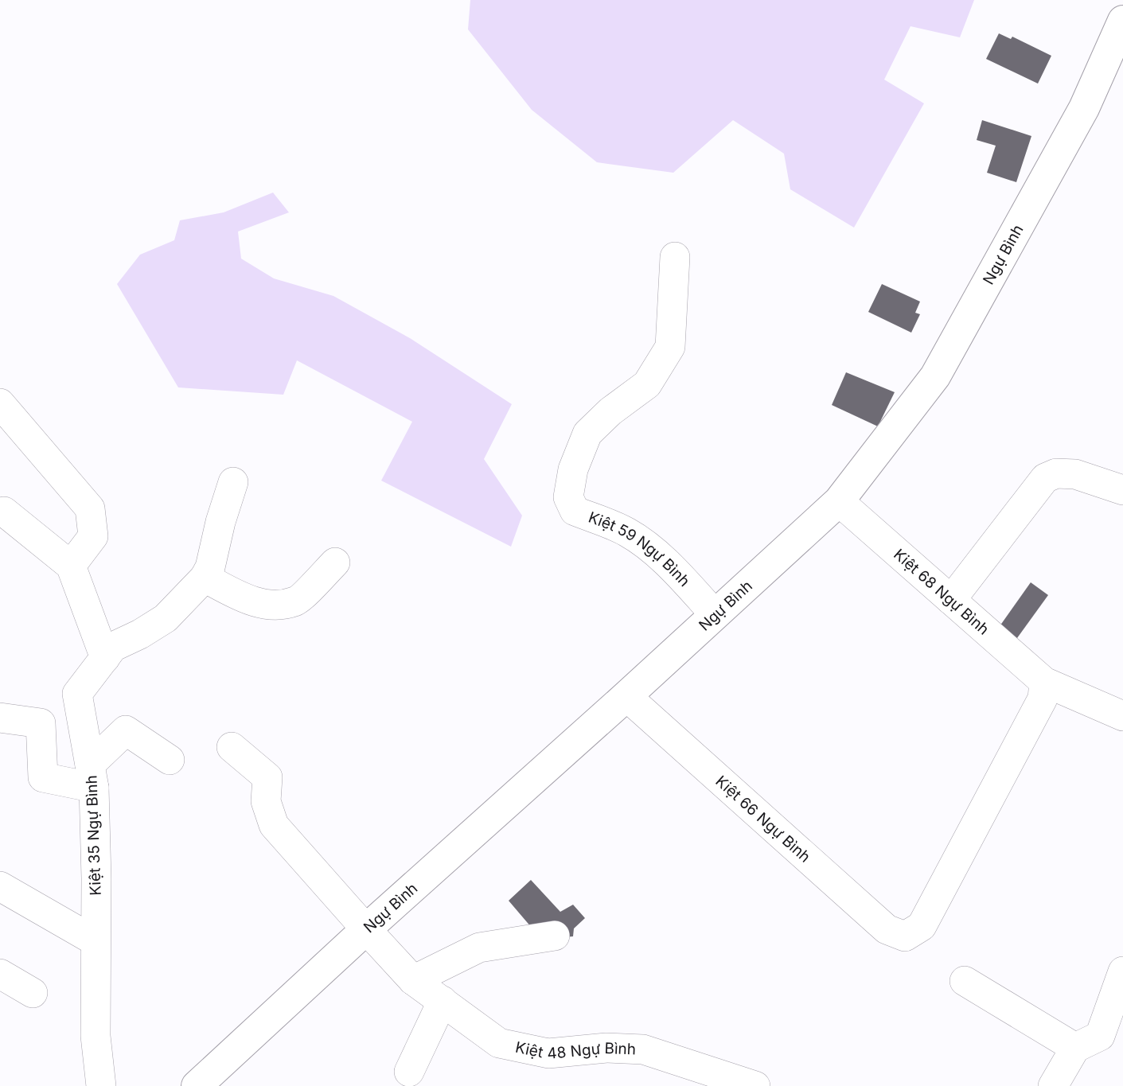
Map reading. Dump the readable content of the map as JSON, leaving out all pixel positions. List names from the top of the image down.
{
  "streets": {
    "highway": ["Ngự Bình"],
    "street": [
      "Kiệt 59 Ngự Bình",
      "Kiệt 68 Ngự Bình",
      "Kiệt 66 Ngự Bình",
      "Kiệt 35 Ngự Bình",
      "Kiệt 48 Ngự Bình"
    ]
  },
  "crossings": [
    ["Ngự Bình", "Kiệt 59 Ngự Bình"],
    ["Ngự Bình", "Kiệt 68 Ngự Bình"],
    ["Ngự Bình", "Kiệt 66 Ngự Bình"],
    ["Ngự Bình", "Kiệt 48 Ngự Bình"],
    ["Kiệt 68 Ngự Bình", "Kiệt 66 Ngự Bình"]
  ]
}
